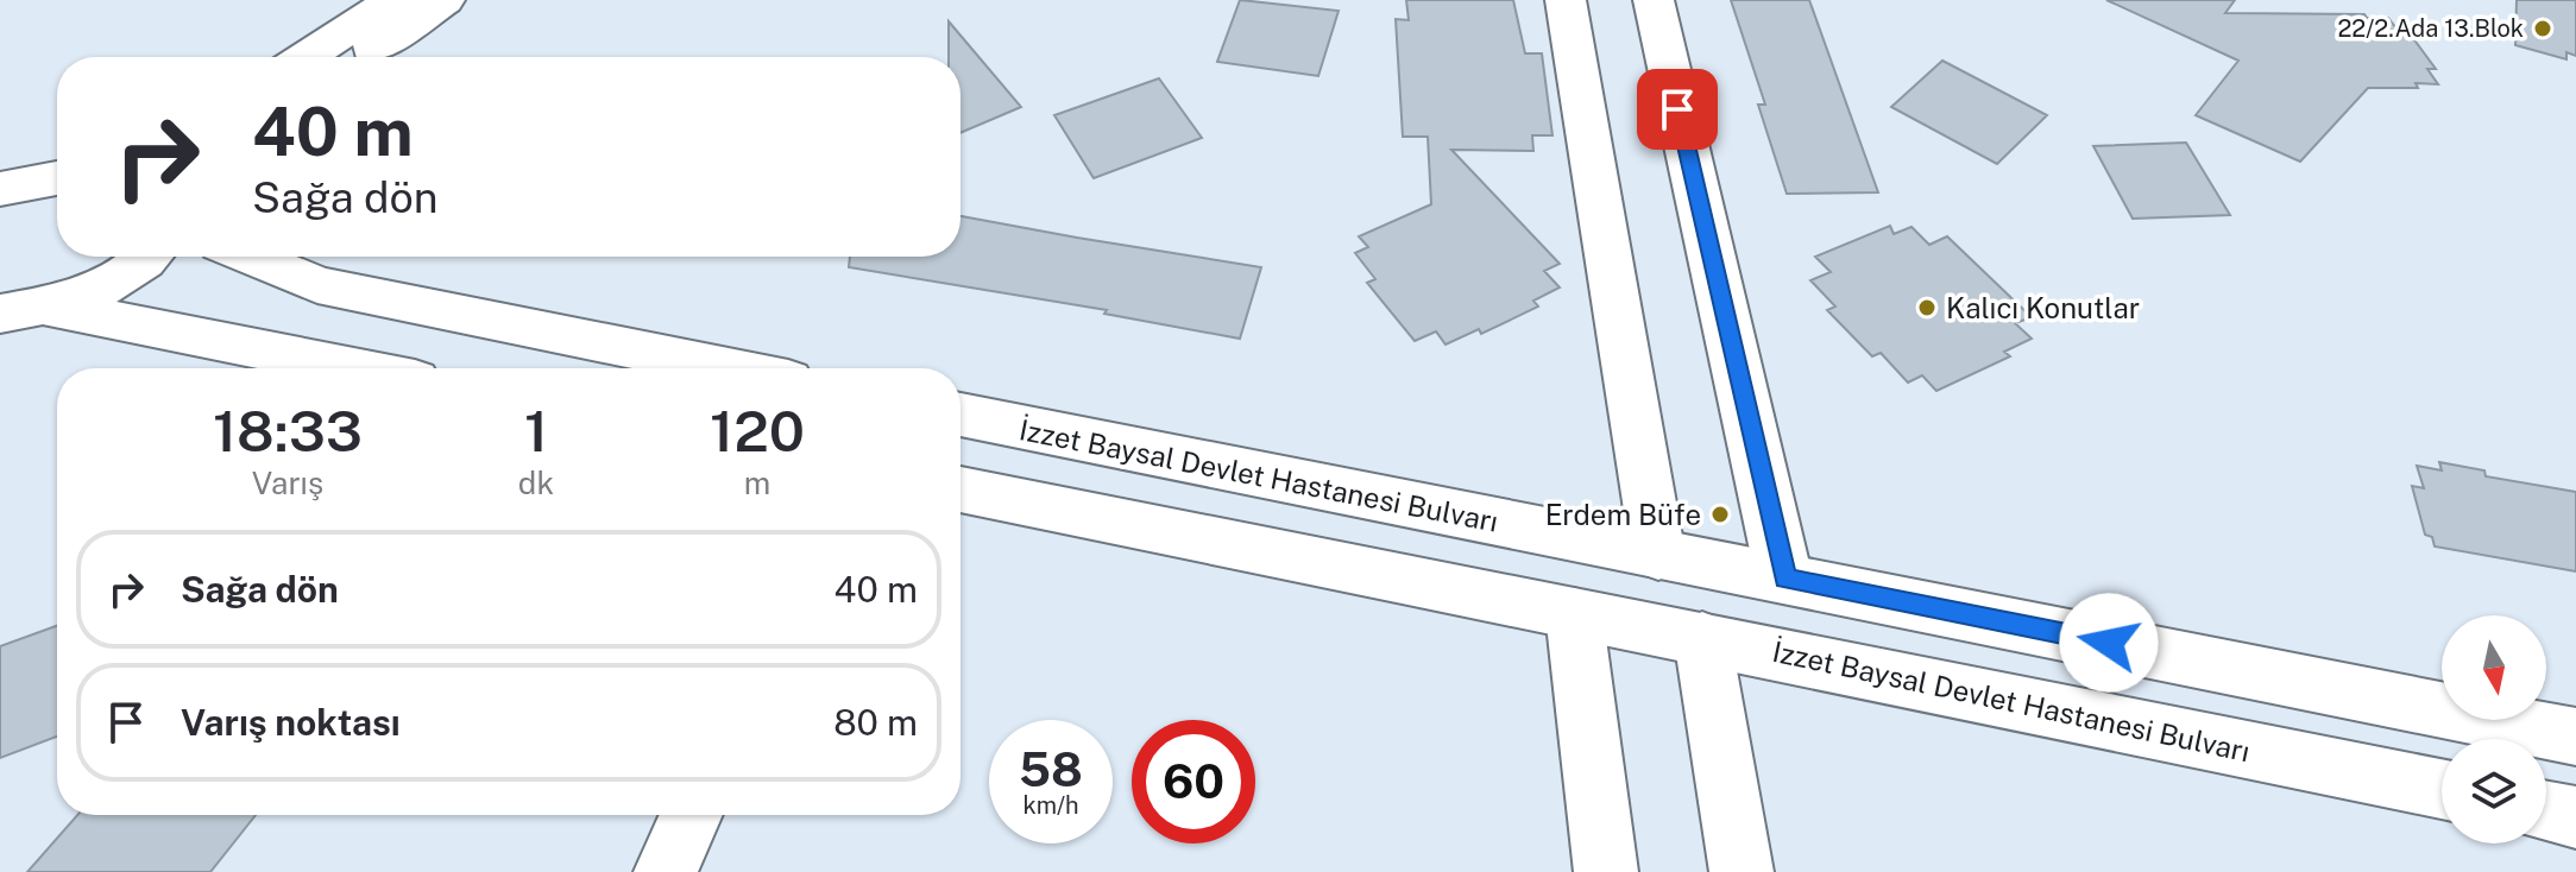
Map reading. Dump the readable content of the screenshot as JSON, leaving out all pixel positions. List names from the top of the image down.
{
  "streets": {
    "main road": ["İzzet Baysal Devlet Hastanesi Bulvarı"]
  },
  "places": ["22/2.Ada 13.Blok", "Kalıcı Konutlar", "Erdem Büfe"],
  "north": "bottom",
  "page": {
    "turn": ["40 m", "Sağa dön"],
    "eta": [
      "18:33",
      "Varış",
      "1",
      "dk",
      "120",
      "m"
    ],
    "list": [
      {
        "name": "Sağa dön",
        "value": "40 m"
      },
      {
        "name": "Varış noktası",
        "value": "80 m"
      }
    ],
    "speed": "58 km/h",
    "limit": "60"
  }
}
